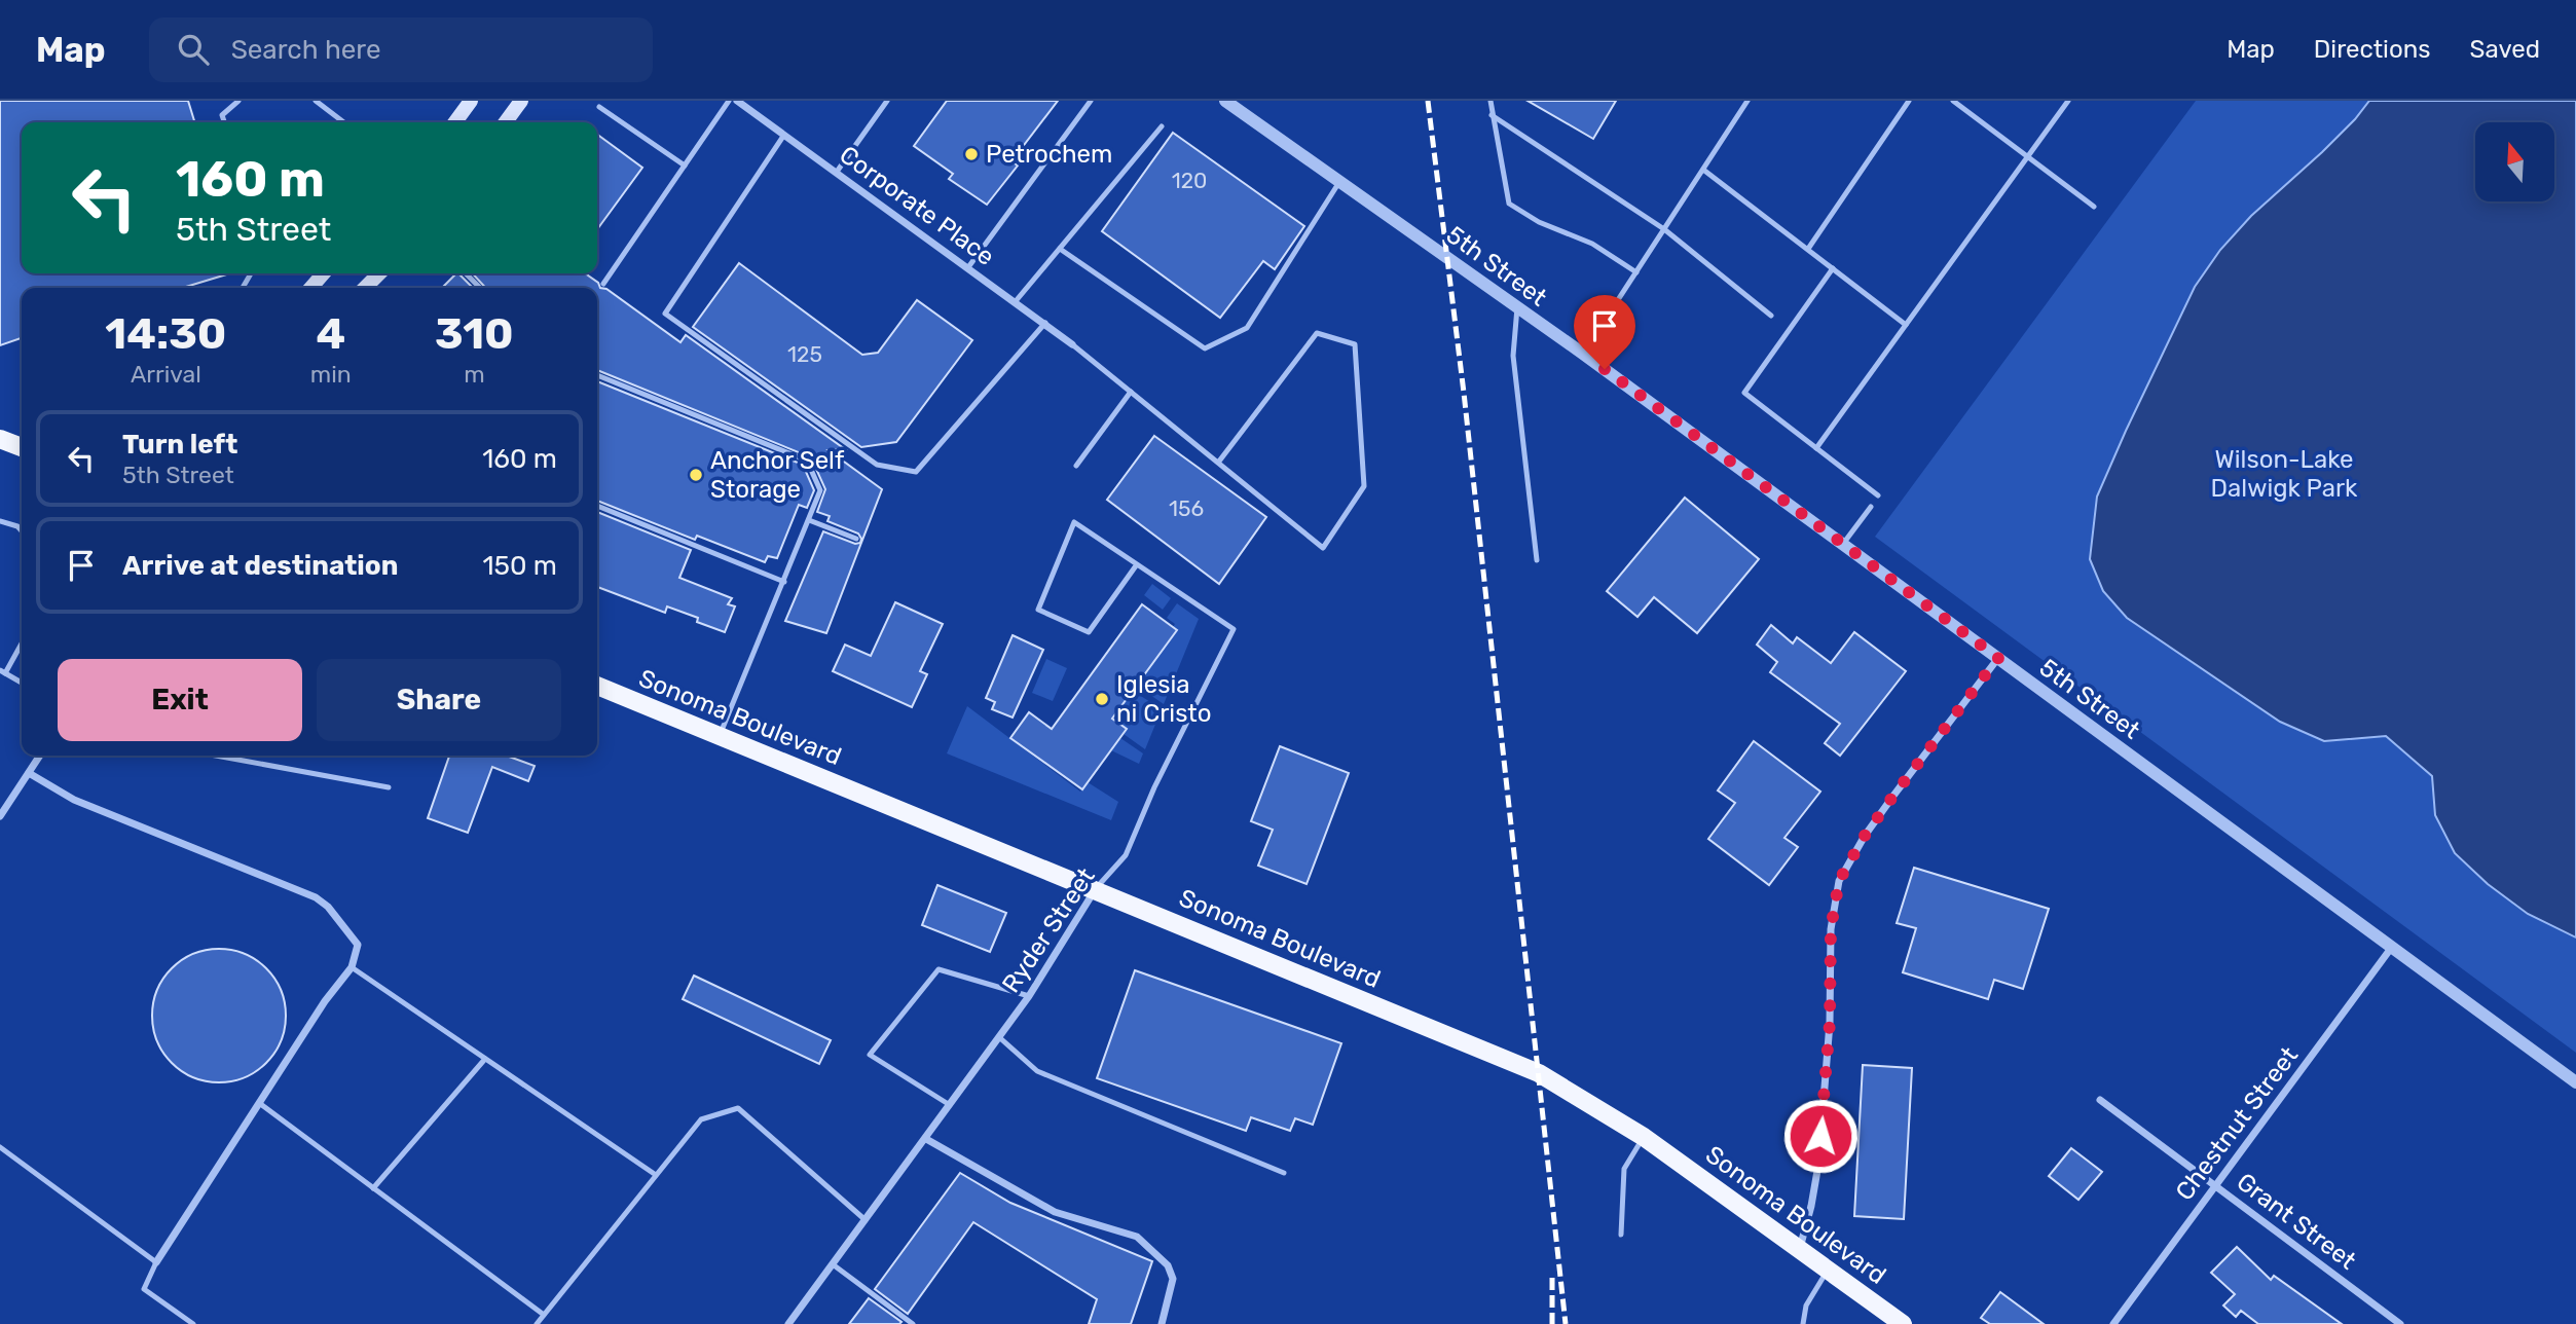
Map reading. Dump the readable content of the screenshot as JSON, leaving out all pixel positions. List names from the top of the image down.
{
  "streets": {
    "main road": ["Sonoma Boulevard"],
    "street": [
      "Corporate Place",
      "5th Street",
      "Ryder Street",
      "Chestnut Street",
      "Grant Street"
    ]
  },
  "crossings": [
    ["5th Street", "Chestnut Street"],
    ["Sonoma Boulevard", "Ryder Street"],
    ["Chestnut Street", "Grant Street"]
  ],
  "parks": ["Wilson-Lake Dalwigk Park"],
  "places": ["Petrochem", "Anchor Self Storage", "Iglesia ni Cristo"],
  "house_numbers": ["120", "125", "156"],
  "north": "top",
  "page": {
    "header": "Map",
    "search": "Search here",
    "nav": ["Map", "Directions", "Saved"],
    "turn": ["160 m", "5th Street"],
    "eta": [
      "14:30",
      "Arrival",
      "4",
      "min",
      "310",
      "m"
    ],
    "list": [
      {
        "name": "Turn left",
        "note": "5th Street",
        "value": "160 m"
      },
      {
        "name": "Arrive at destination",
        "value": "150 m"
      }
    ],
    "buttons": ["Exit", "Share"]
  }
}
